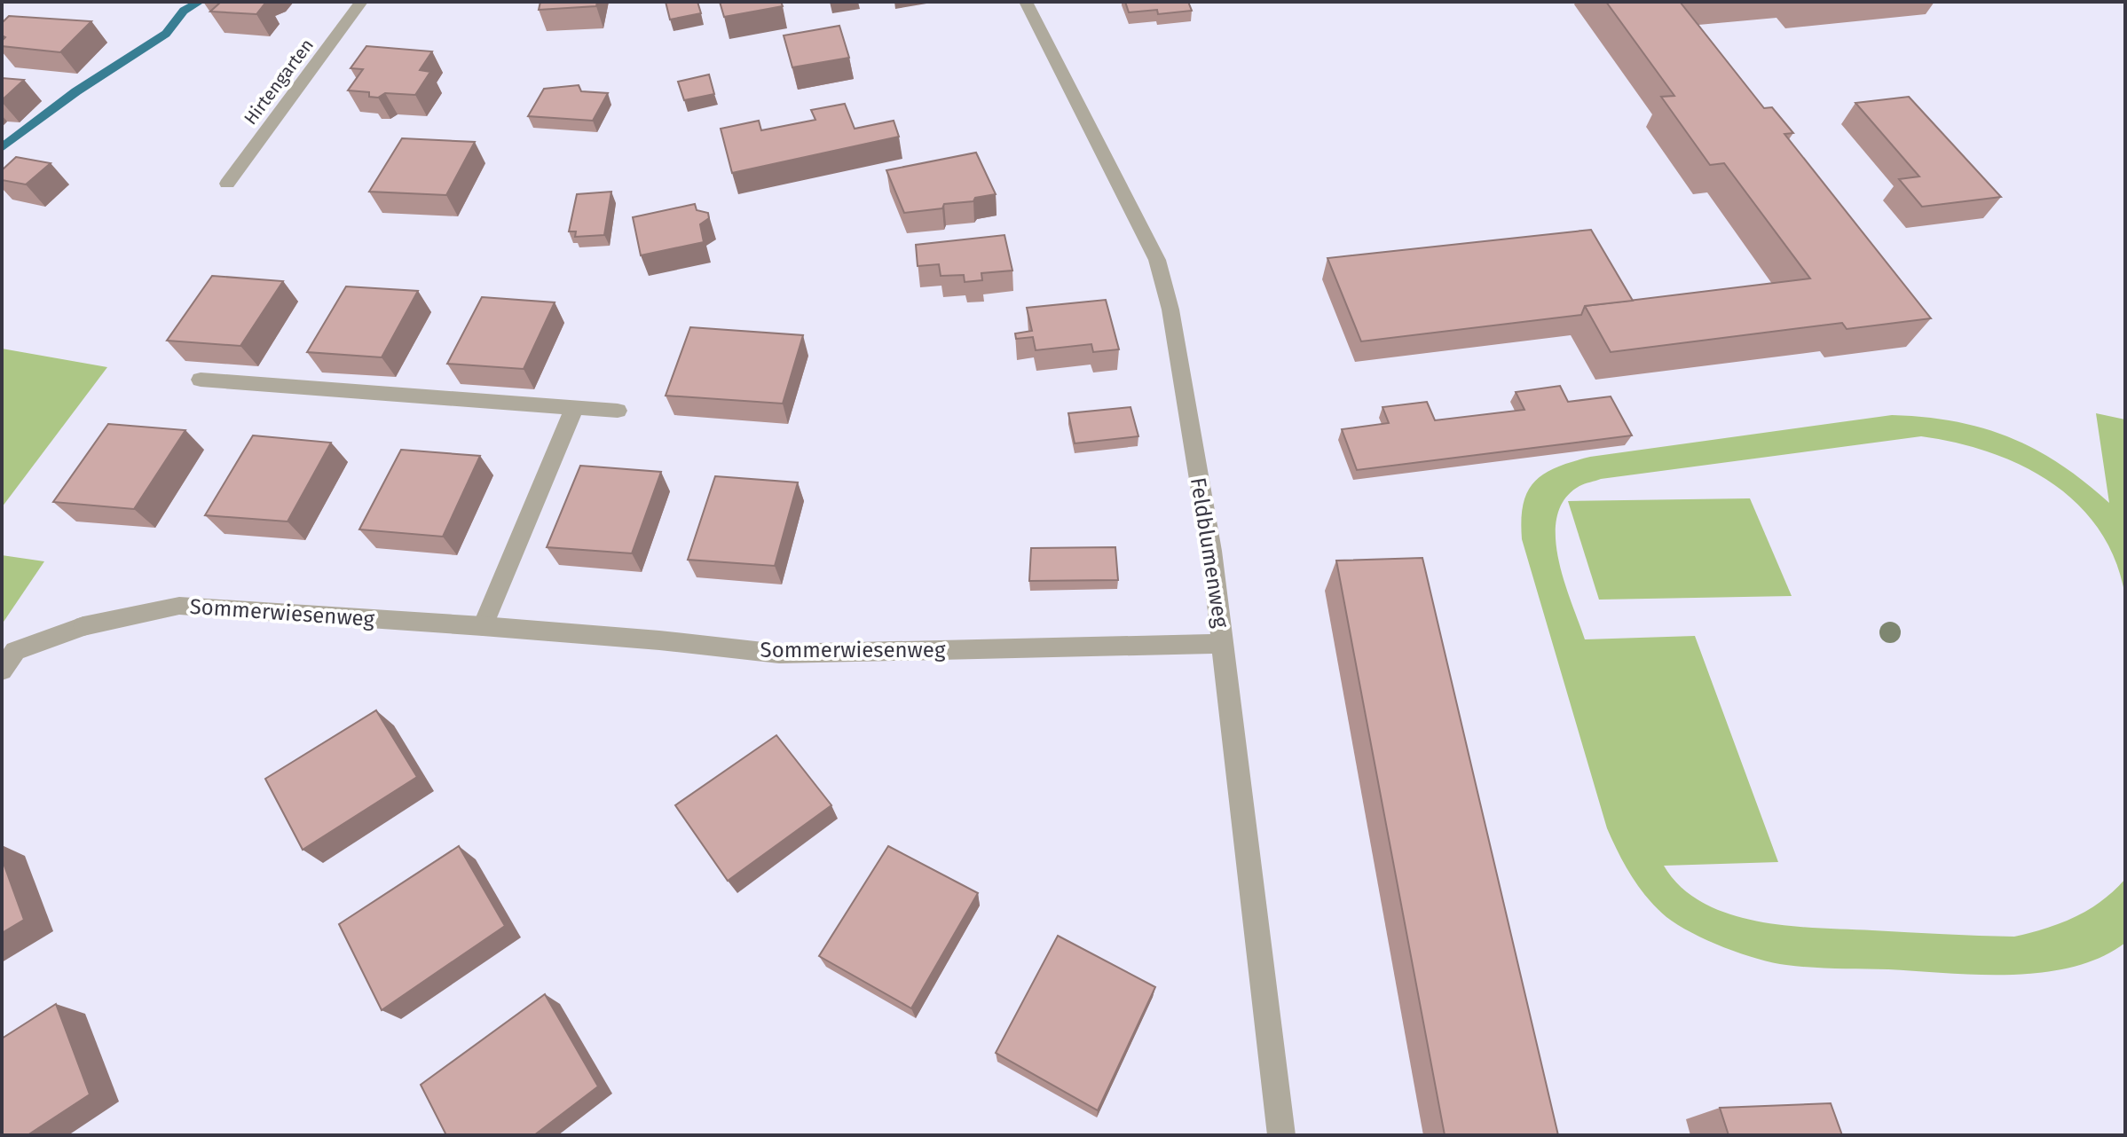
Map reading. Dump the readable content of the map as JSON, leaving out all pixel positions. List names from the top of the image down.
{
  "streets": {
    "street": ["Hirtengarten", "Feldblumenweg", "Sommerwiesenweg"]
  },
  "crossings": [
    ["Feldblumenweg", "Sommerwiesenweg"]
  ]
}
